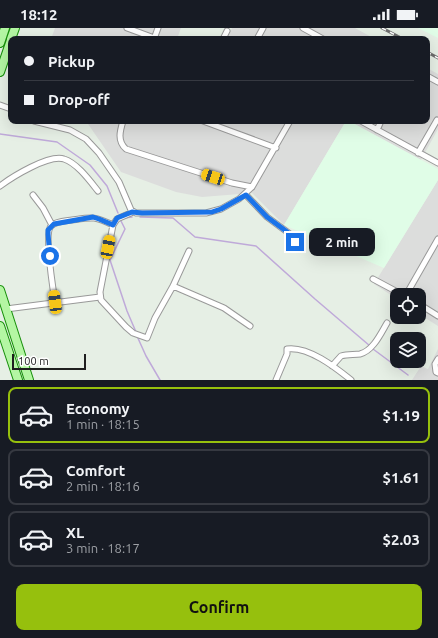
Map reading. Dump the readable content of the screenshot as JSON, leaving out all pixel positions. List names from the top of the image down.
{
  "scale_bar": "100 m",
  "page": {
    "status": "18:12",
    "banner": ["Pickup", "Drop-off"],
    "bubble": "2 min",
    "scale": "100 m",
    "list": [
      {
        "name": "Economy",
        "note": "1 min · 18:15",
        "value": "$1.19"
      },
      {
        "name": "Comfort",
        "note": "2 min · 18:16",
        "value": "$1.61"
      },
      {
        "name": "XL",
        "note": "3 min · 18:17",
        "value": "$2.03"
      }
    ],
    "buttons": "Confirm"
  }
}
